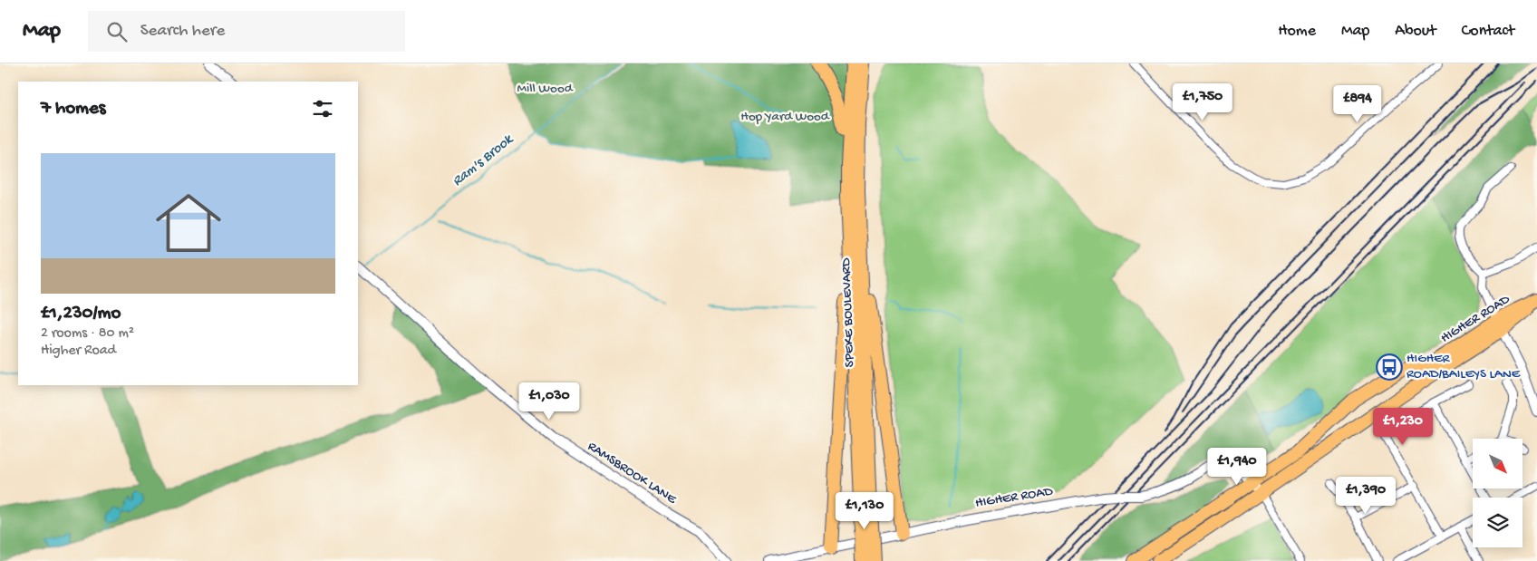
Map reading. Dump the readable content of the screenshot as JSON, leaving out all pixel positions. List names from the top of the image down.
{
  "streets": {
    "highway": ["SPEKE BOULEVARD", "HIGHER ROAD"],
    "street": ["RAMSBROOK LANE"]
  },
  "water": ["Ram's Brook"],
  "parks": ["Mill Wood", "Hop Yard Wood"],
  "places": {
    "bus stop": ["HIGHER ROAD/BAILEYS LANE"]
  },
  "north": "bottom right",
  "page": {
    "header": "Map",
    "search": "Search here",
    "nav": [
      "Home",
      "Map",
      "About",
      "Contact"
    ],
    "heading": "7 homes",
    "price": [
      "£1,750",
      "£894",
      "£1,030",
      "£1,230",
      "£1,940",
      "£1,390",
      "£1,130"
    ],
    "list": [
      {
        "name": "£1,230/mo",
        "note": "2 rooms · 80 m² · Higher Road"
      }
    ]
  }
}
